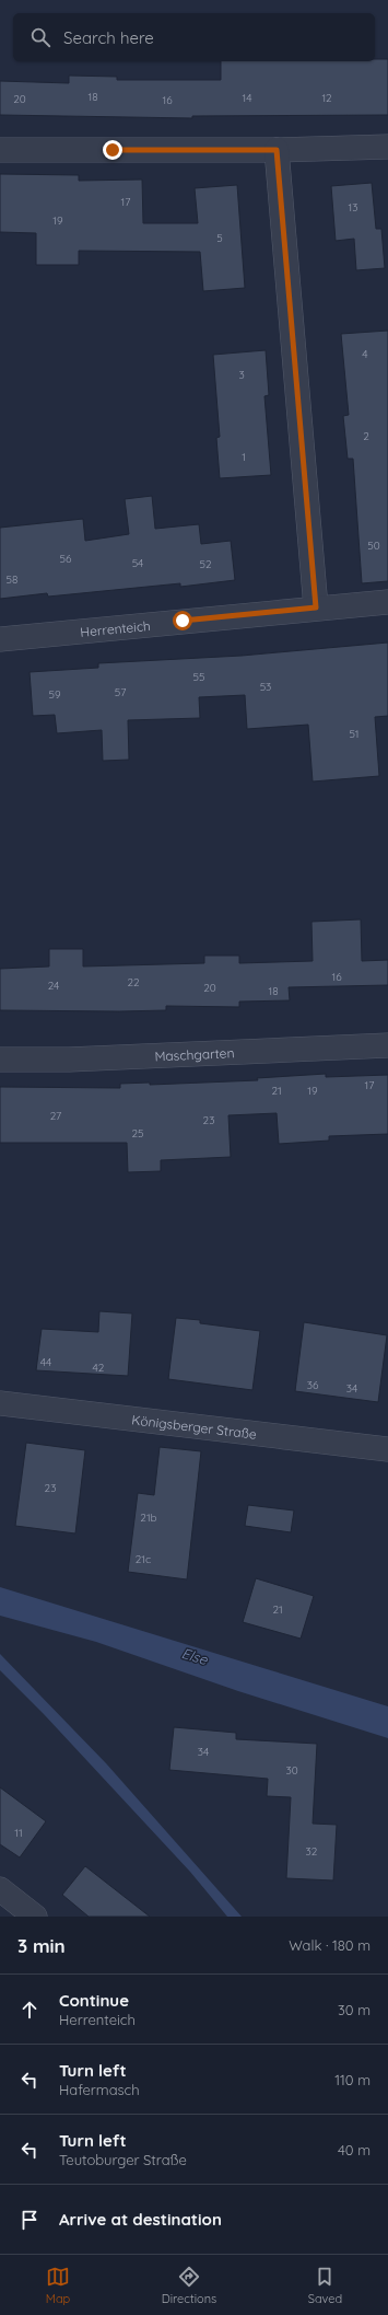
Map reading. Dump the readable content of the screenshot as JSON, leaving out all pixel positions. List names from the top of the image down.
{
  "streets": {
    "street": ["Herrenteich", "Maschgarten", "Königsberger Straße"]
  },
  "water": ["Else"],
  "house_numbers": [
    "18",
    "14",
    "12",
    "20",
    "16",
    "17",
    "13",
    "19",
    "5",
    "4",
    "3",
    "2",
    "1",
    "50",
    "56",
    "54",
    "52",
    "58",
    "55",
    "53",
    "57",
    "59",
    "51",
    "16",
    "22",
    "24",
    "20",
    "18",
    "17",
    "21",
    "19",
    "27",
    "23",
    "25",
    "44",
    "42",
    "36",
    "34",
    "23",
    "21b",
    "21c",
    "21",
    "34",
    "30",
    "11",
    "32"
  ],
  "page": {
    "search": "Search here",
    "heading": ["3 min", "Walk · 180 m"],
    "list": [
      ["Continue", "Herrenteich", "30 m"],
      ["Turn left", "Hafermasch", "110 m"],
      ["Turn left", "Teutoburger Straße", "40 m"],
      "Arrive at destination"
    ],
    "nav": ["Map", "Directions", "Saved"]
  }
}
